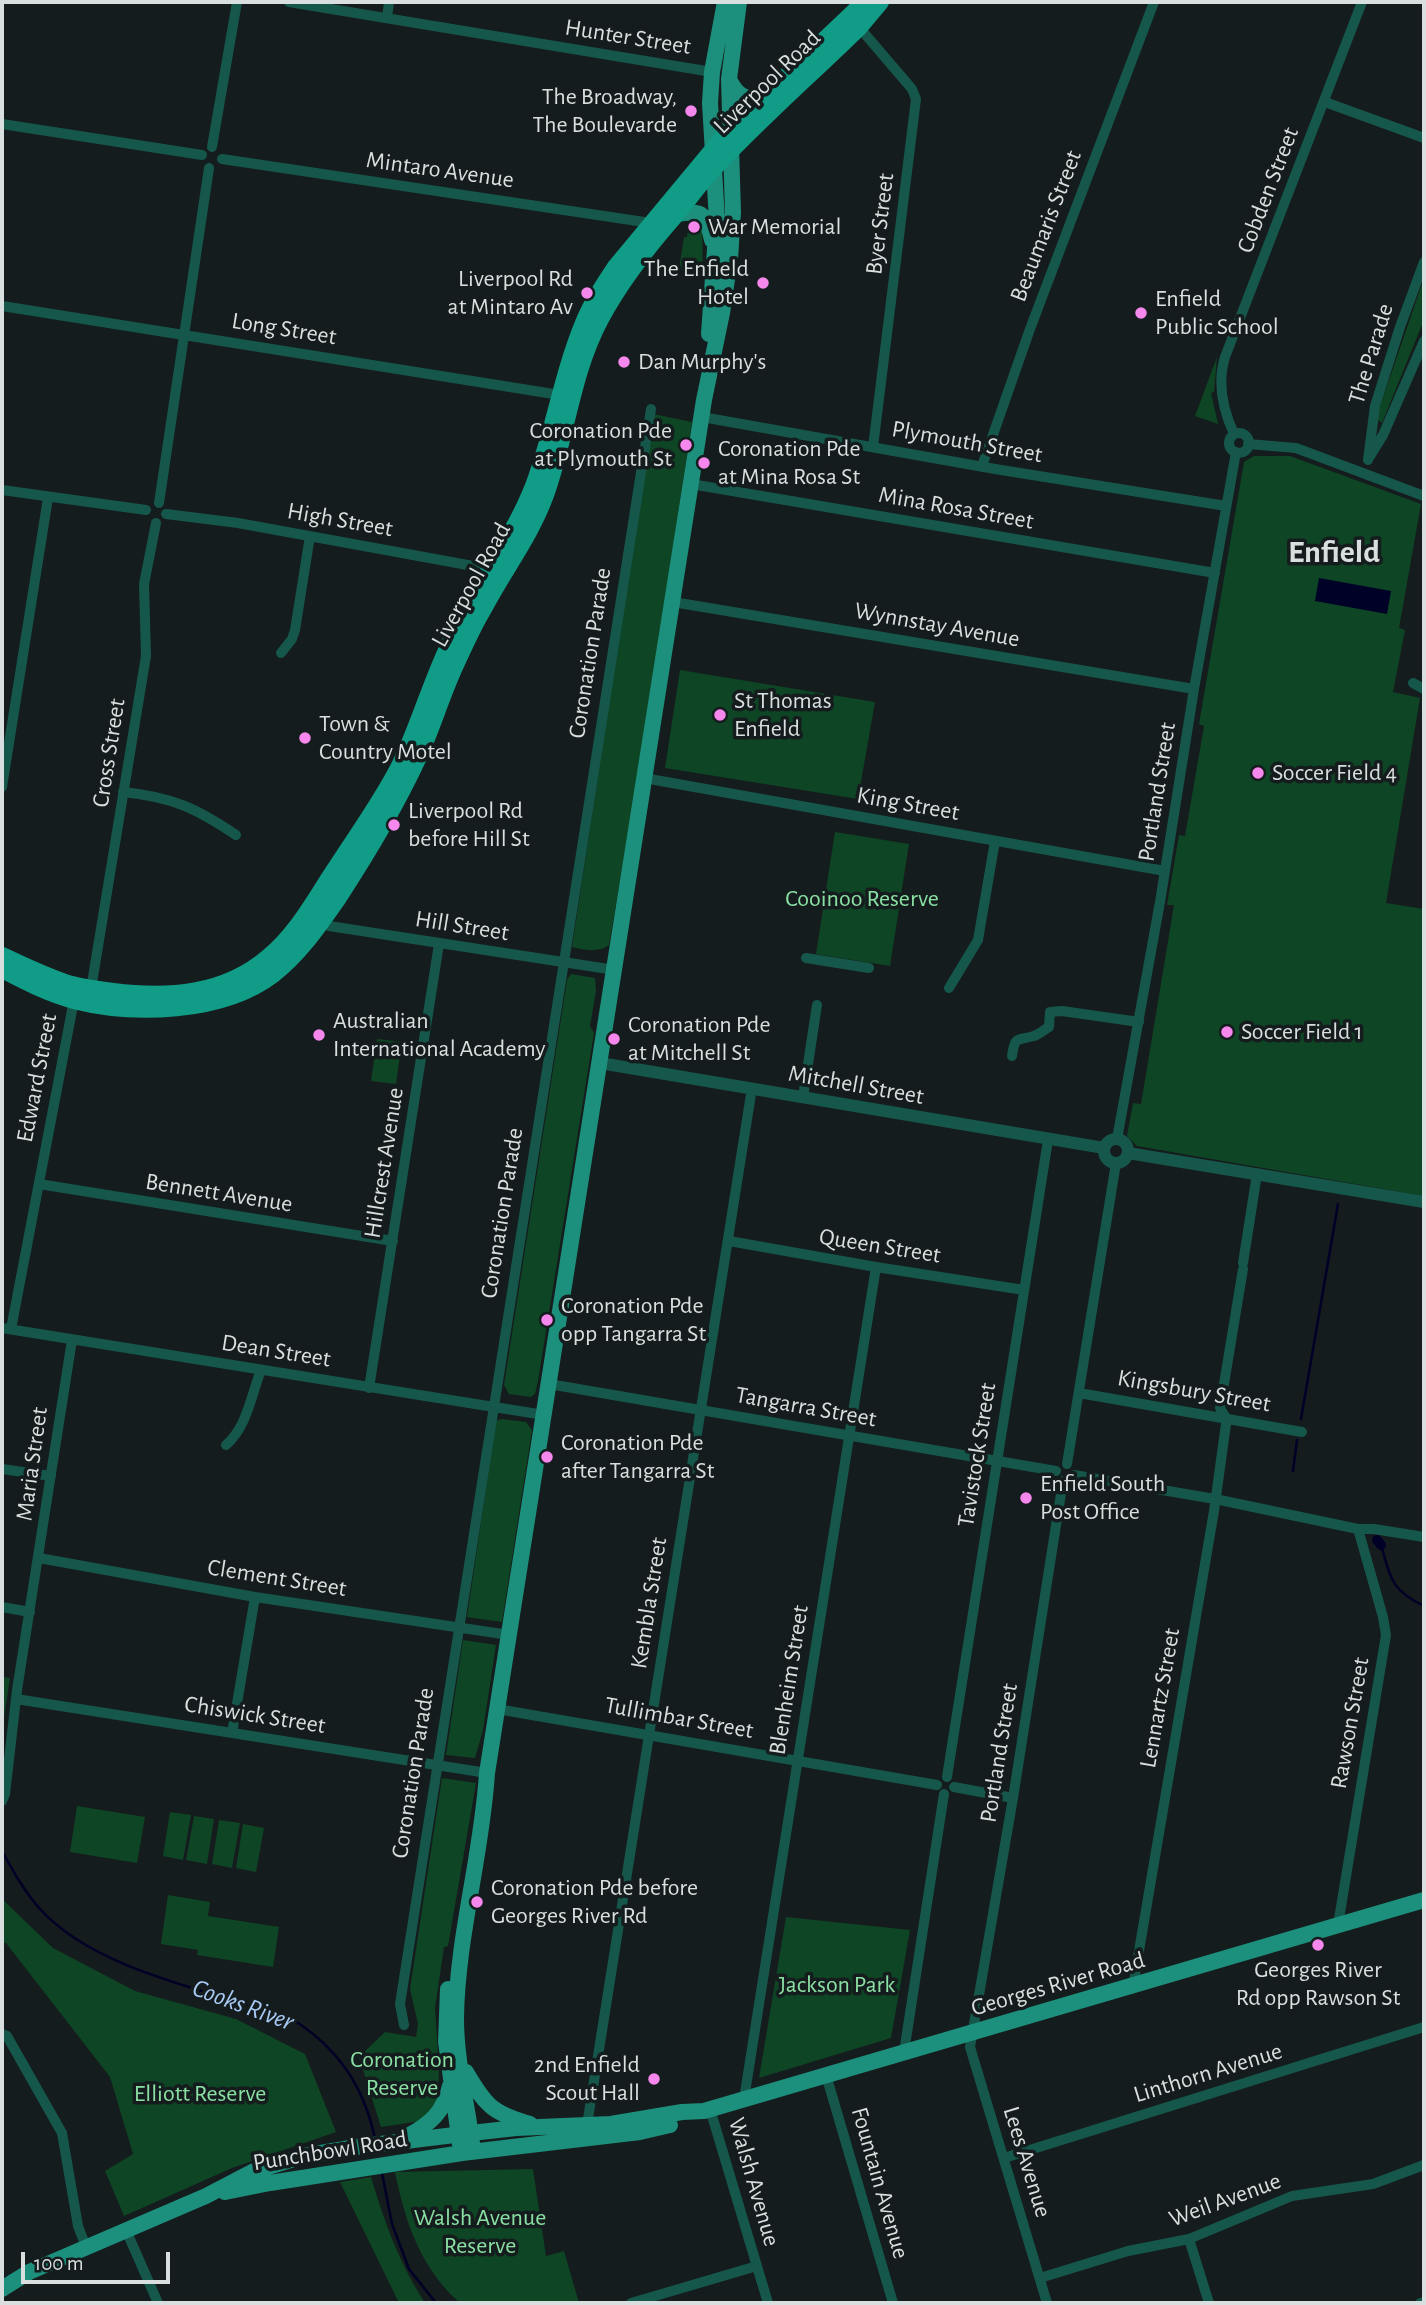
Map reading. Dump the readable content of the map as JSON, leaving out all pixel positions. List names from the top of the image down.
{
  "streets": {
    "highway": ["Liverpool Road"],
    "main road": ["Georges River Road", "Punchbowl Road"],
    "street": [
      "Hunter Street",
      "Mintaro Avenue",
      "Cobden Street",
      "Byer Street",
      "Beaumaris Street",
      "Long Street",
      "The Parade",
      "Plymouth Street",
      "Mina Rosa Street",
      "High Street",
      "Wynnstay Avenue",
      "Coronation Parade",
      "Cross Street",
      "Portland Street",
      "King Street",
      "Hill Street",
      "Edward Street",
      "Mitchell Street",
      "Hillcrest Avenue",
      "Bennett Avenue",
      "Queen Street",
      "Dean Street",
      "Kingsbury Street",
      "Tangarra Street",
      "Tavistock Street",
      "Maria Street",
      "Clement Street",
      "Kembla Street",
      "Blenheim Street",
      "Lennartz Street",
      "Chiswick Street",
      "Tullimbar Street",
      "Rawson Street",
      "Linthorn Avenue",
      "Lees Avenue",
      "Walsh Avenue",
      "Fountain Avenue",
      "Weil Avenue"
    ]
  },
  "crossings": [
    ["Liverpool Road", "Mintaro Avenue"],
    ["Liverpool Road", "Byer Street"],
    ["Liverpool Road", "Long Street"],
    ["Liverpool Road", "High Street"],
    ["Liverpool Road", "Cross Street"],
    ["Liverpool Road", "Hill Street"],
    ["Liverpool Road", "Edward Street"],
    ["Cobden Street", "Portland Street"],
    ["Byer Street", "Plymouth Street"],
    ["Beaumaris Street", "Plymouth Street"],
    ["Plymouth Street", "Portland Street"],
    ["Mina Rosa Street", "Portland Street"],
    ["High Street", "Cross Street"],
    ["Wynnstay Avenue", "Portland Street"],
    ["Coronation Parade", "Hill Street"],
    ["Coronation Parade", "Dean Street"],
    ["Coronation Parade", "Clement Street"],
    ["Coronation Parade", "Chiswick Street"],
    ["Portland Street", "King Street"],
    ["Portland Street", "Mitchell Street"],
    ["Portland Street", "Tangarra Street"],
    ["Portland Street", "Georges River Road"],
    ["Portland Street", "Lees Avenue"],
    ["Hill Street", "Hillcrest Avenue"],
    ["Edward Street", "Bennett Avenue"],
    ["Edward Street", "Dean Street"],
    ["Mitchell Street", "Tavistock Street"],
    ["Mitchell Street", "Kembla Street"],
    ["Hillcrest Avenue", "Bennett Avenue"],
    ["Hillcrest Avenue", "Dean Street"],
    ["Queen Street", "Tavistock Street"],
    ["Queen Street", "Kembla Street"],
    ["Queen Street", "Blenheim Street"],
    ["Dean Street", "Maria Street"],
    ["Kingsbury Street", "Lennartz Street"],
    ["Tangarra Street", "Tavistock Street"],
    ["Tangarra Street", "Kembla Street"],
    ["Tangarra Street", "Blenheim Street"],
    ["Maria Street", "Clement Street"],
    ["Maria Street", "Chiswick Street"],
    ["Kembla Street", "Tullimbar Street"],
    ["Kembla Street", "Georges River Road"],
    ["Blenheim Street", "Tullimbar Street"],
    ["Blenheim Street", "Georges River Road"],
    ["Lennartz Street", "Georges River Road"],
    ["Rawson Street", "Georges River Road"],
    ["Georges River Road", "Punchbowl Road"],
    ["Georges River Road", "Lees Avenue"],
    ["Georges River Road", "Walsh Avenue"],
    ["Georges River Road", "Fountain Avenue"],
    ["Linthorn Avenue", "Lees Avenue"],
    ["Lees Avenue", "Weil Avenue"]
  ],
  "districts": ["Enfield"],
  "water": ["Cooks River"],
  "parks": [
    "Cooinoo Reserve",
    "Jackson Park",
    "Coronation Reserve",
    "Elliott Reserve",
    "Walsh Avenue Reserve"
  ],
  "places": [
    "The Broadway, The Boulevarde",
    "War Memorial",
    "The Enfield Hotel",
    "Liverpool Rd at Mintaro Av",
    "Enfield Public School",
    "Dan Murphy's",
    "Coronation Pde at Plymouth St",
    "Coronation Pde at Mina Rosa St",
    "St Thomas Enfield",
    "Town & Country Motel",
    "Soccer Field 4",
    "Liverpool Rd before Hill St",
    "Soccer Field 1",
    "Australian International Academy",
    "Coronation Pde at Mitchell St",
    "Coronation Pde opp Tangarra St",
    "Coronation Pde after Tangarra St",
    "Enfield South Post Office",
    "Coronation Pde before Georges River Rd",
    "Georges River Rd opp Rawson St",
    "2nd Enfield Scout Hall"
  ],
  "scale_bar": "100 m"
}
